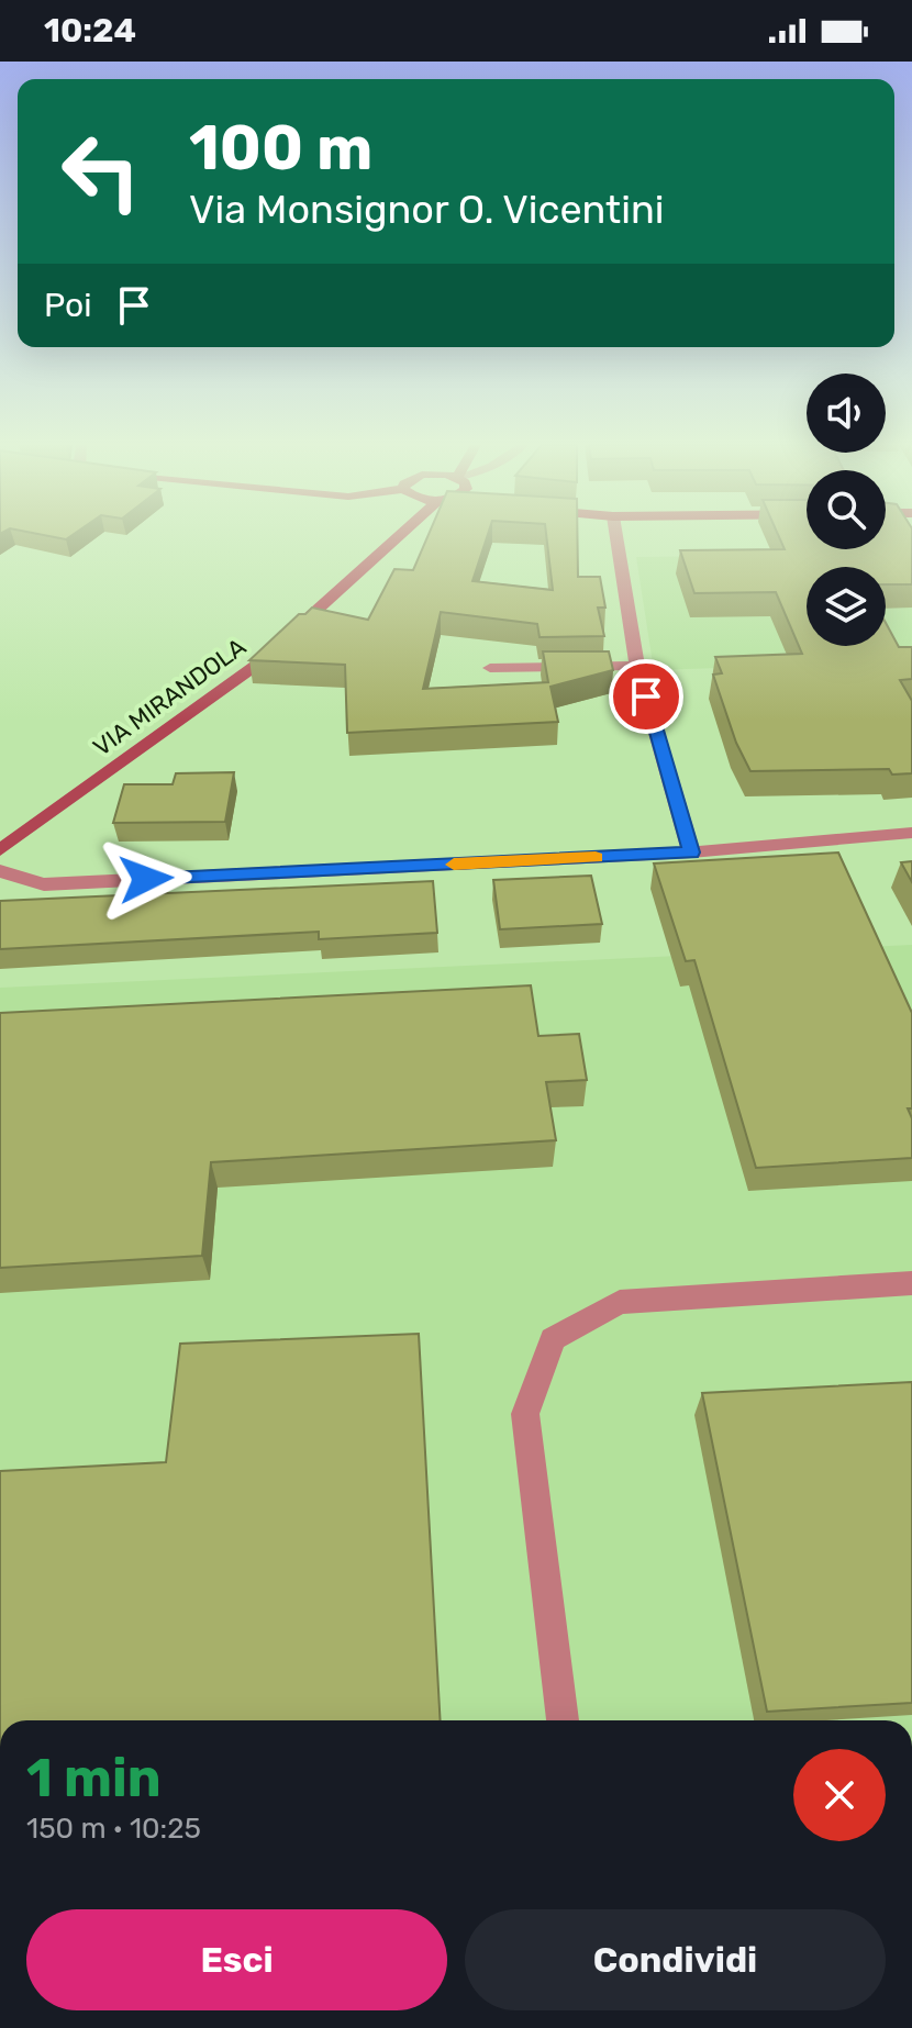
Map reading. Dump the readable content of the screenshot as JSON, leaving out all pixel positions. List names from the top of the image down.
{
  "streets": {
    "street": ["VIA MIRANDOLA"]
  },
  "page": {
    "status": "10:24",
    "turn": ["100 m", "Via Monsignor O. Vicentini"],
    "then": "Poi",
    "heading": ["1 min", "150 m · 10:25"],
    "buttons": ["Esci", "Condividi"]
  }
}
